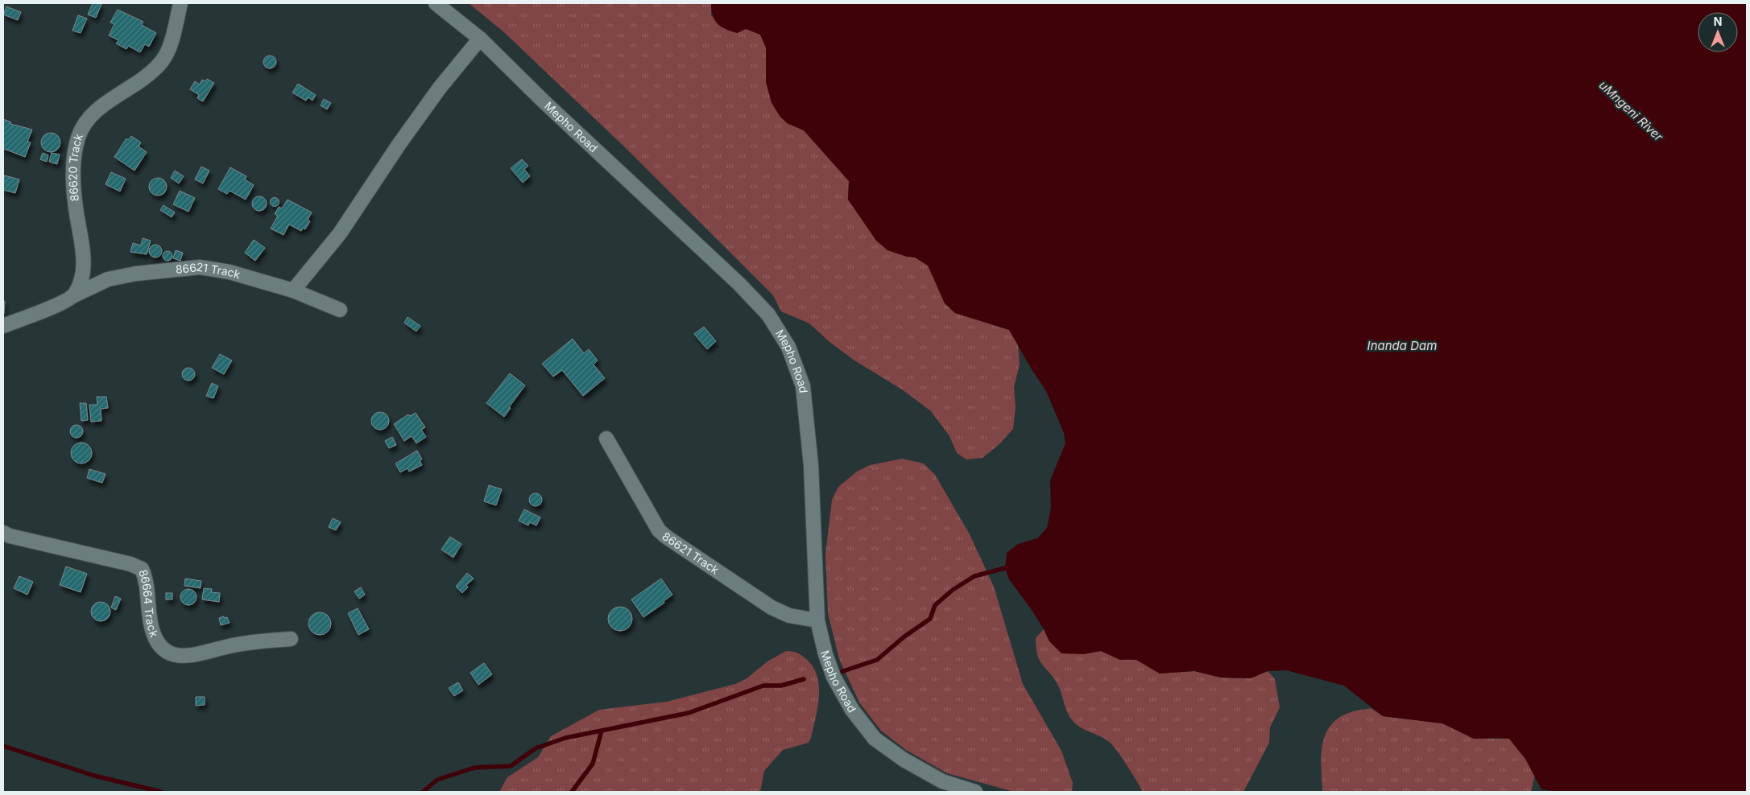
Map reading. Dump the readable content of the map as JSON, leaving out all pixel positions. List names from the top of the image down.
{
  "streets": {
    "street": [
      "Mepho Road",
      "86620 Track",
      "86621 Track",
      "86664 Track"
    ]
  },
  "crossings": [
    ["Mepho Road", "86621 Track"],
    ["86620 Track", "86621 Track"]
  ],
  "water": ["uMngeni River", "Inanda Dam"],
  "north": "top"
}
